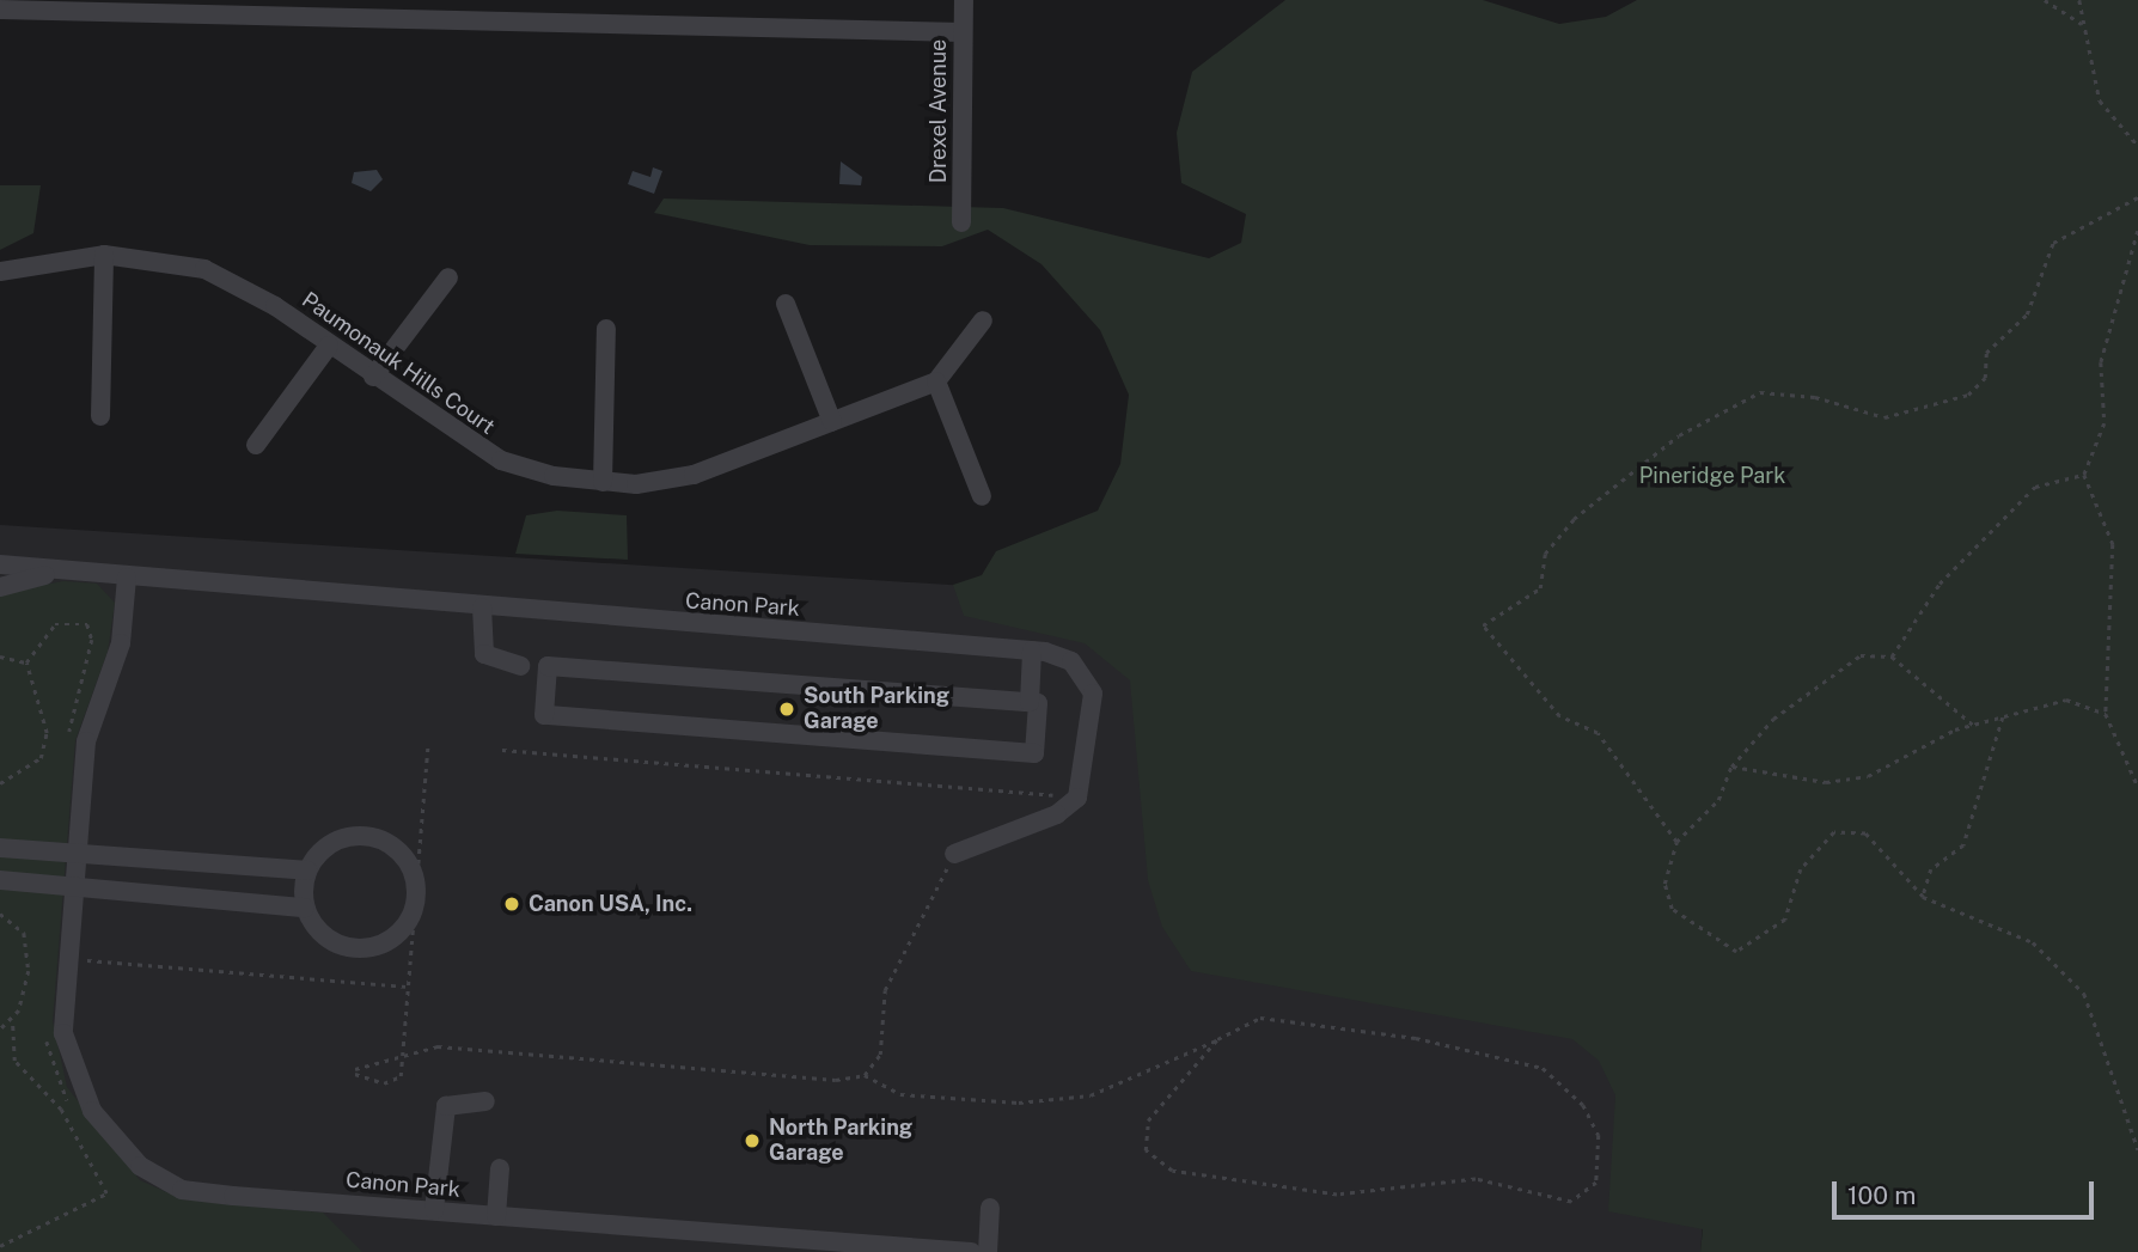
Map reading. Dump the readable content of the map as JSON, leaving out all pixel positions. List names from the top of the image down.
{
  "streets": {
    "street": ["Drexel Avenue", "Paumonauk Hills Court", "Canon Park"]
  },
  "parks": ["Pineridge Park"],
  "places": ["South Parking Garage", "Canon USA, Inc.", "North Parking Garage"],
  "scale_bar": "100 m"
}
